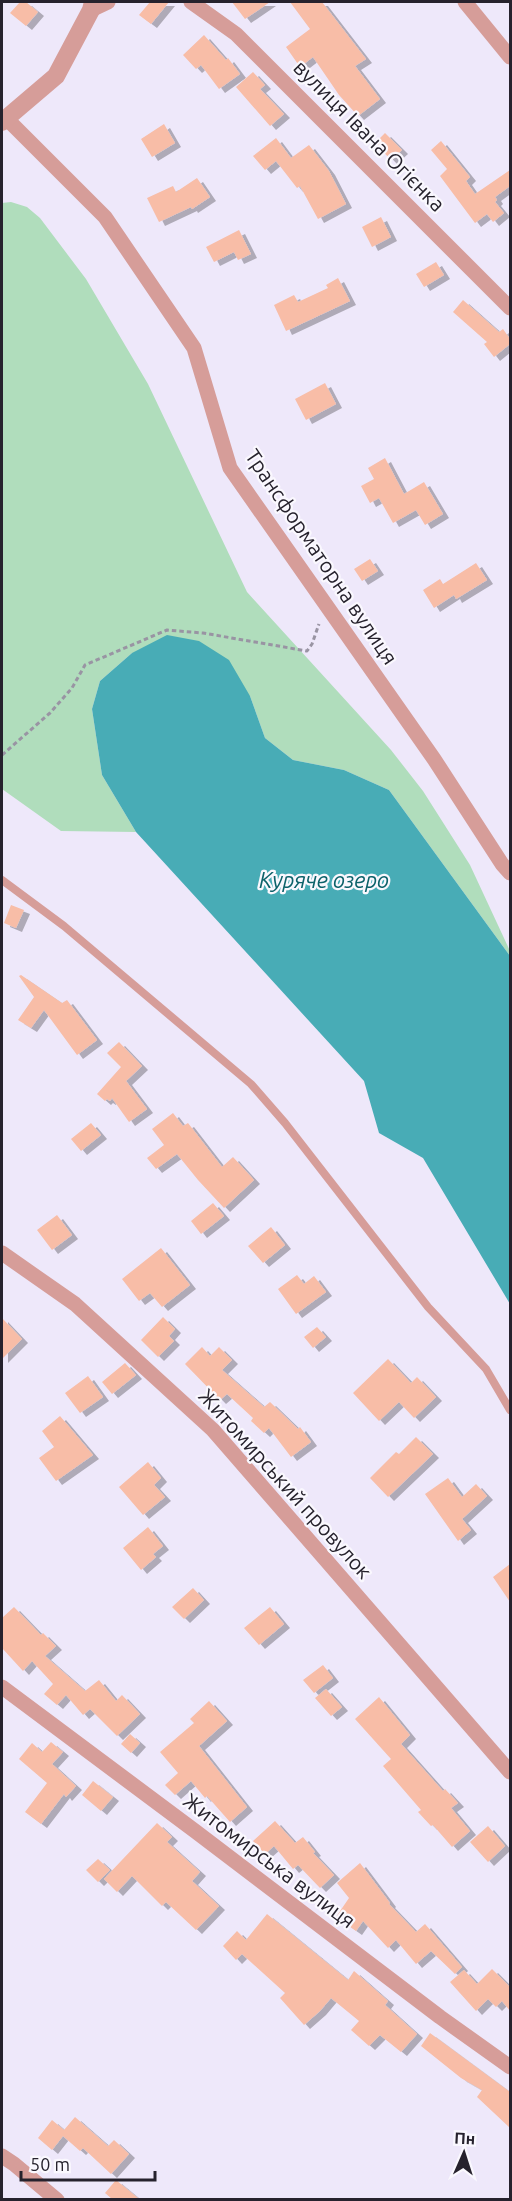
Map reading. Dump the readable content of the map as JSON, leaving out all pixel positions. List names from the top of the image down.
{
  "streets": {
    "street": [
      "вулиця Івана Огієнка",
      "Трансформаторна вулиця",
      "Житомирський провулок",
      "Житомирська вулиця"
    ]
  },
  "water": ["Куряче озеро"],
  "scale_bar": "50 m",
  "north": "top"
}
